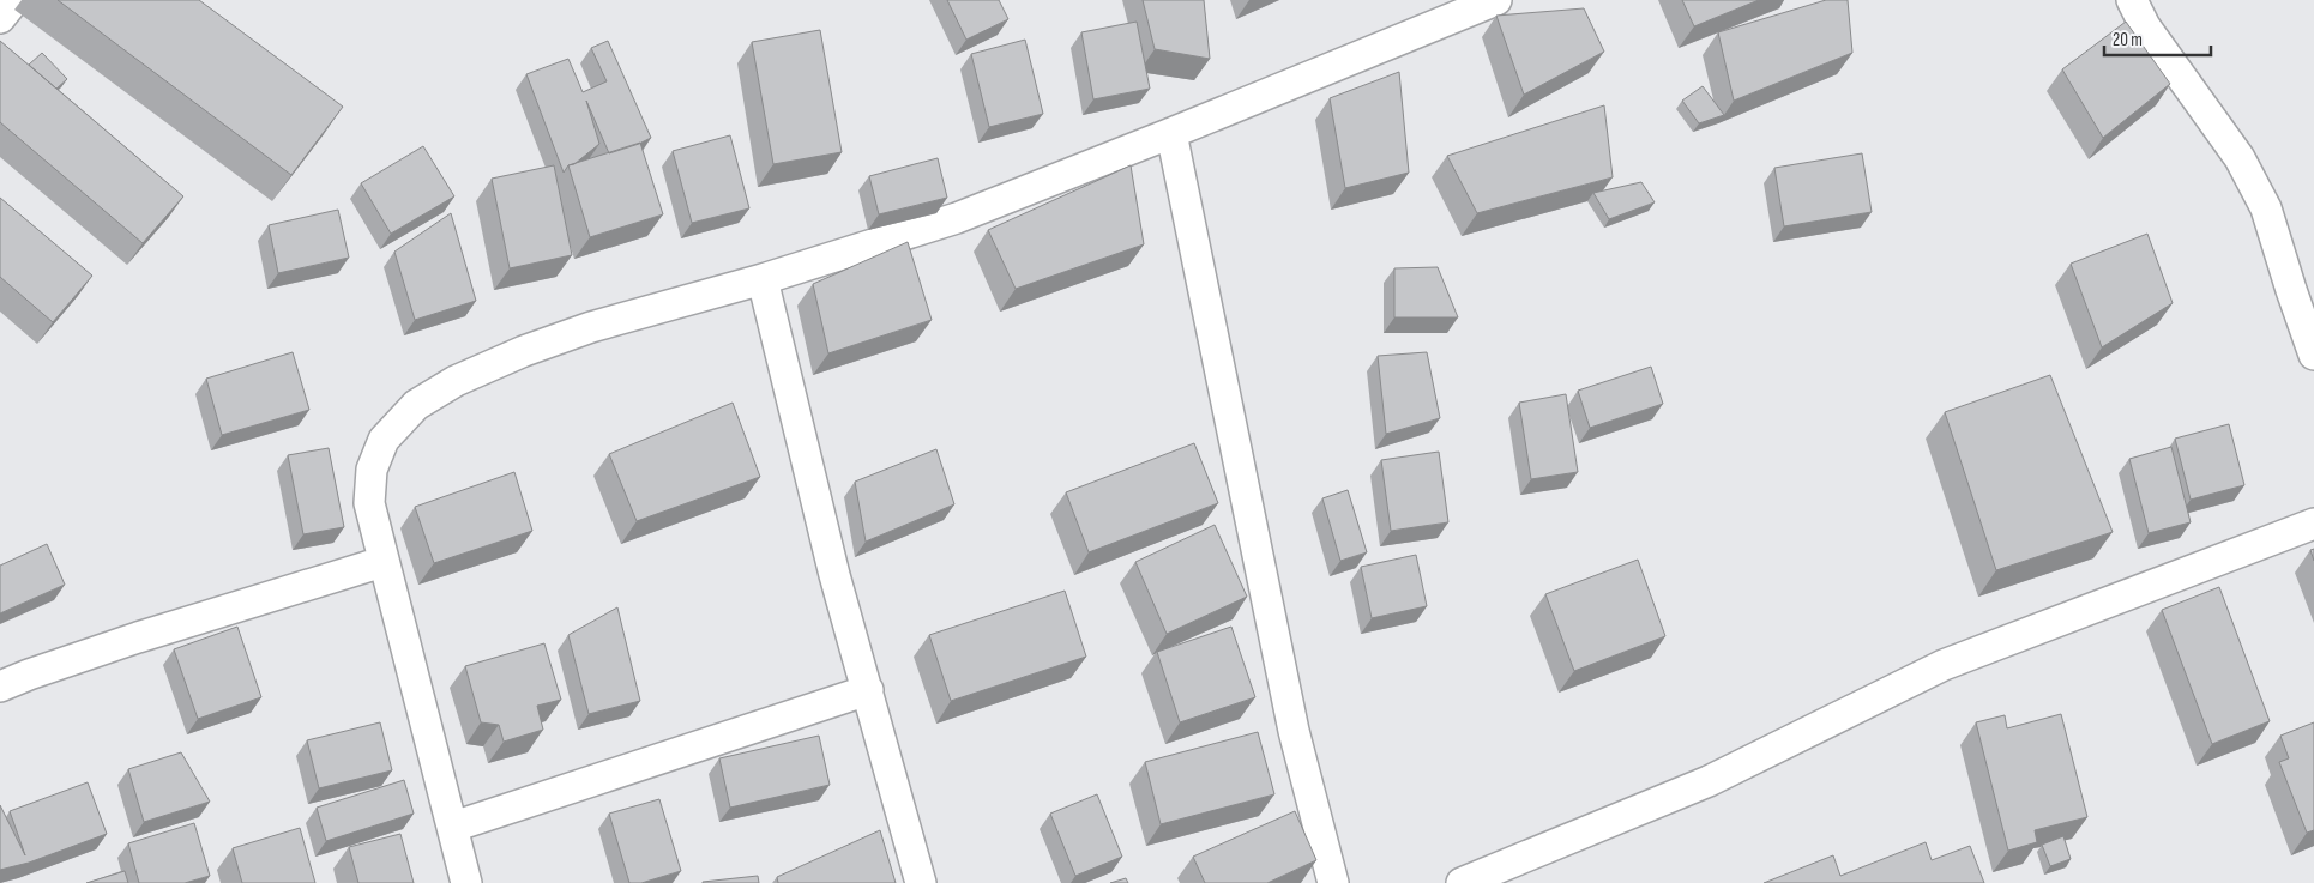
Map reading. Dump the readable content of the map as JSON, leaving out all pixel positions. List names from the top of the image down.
{
  "scale_bar": "20 m"
}
